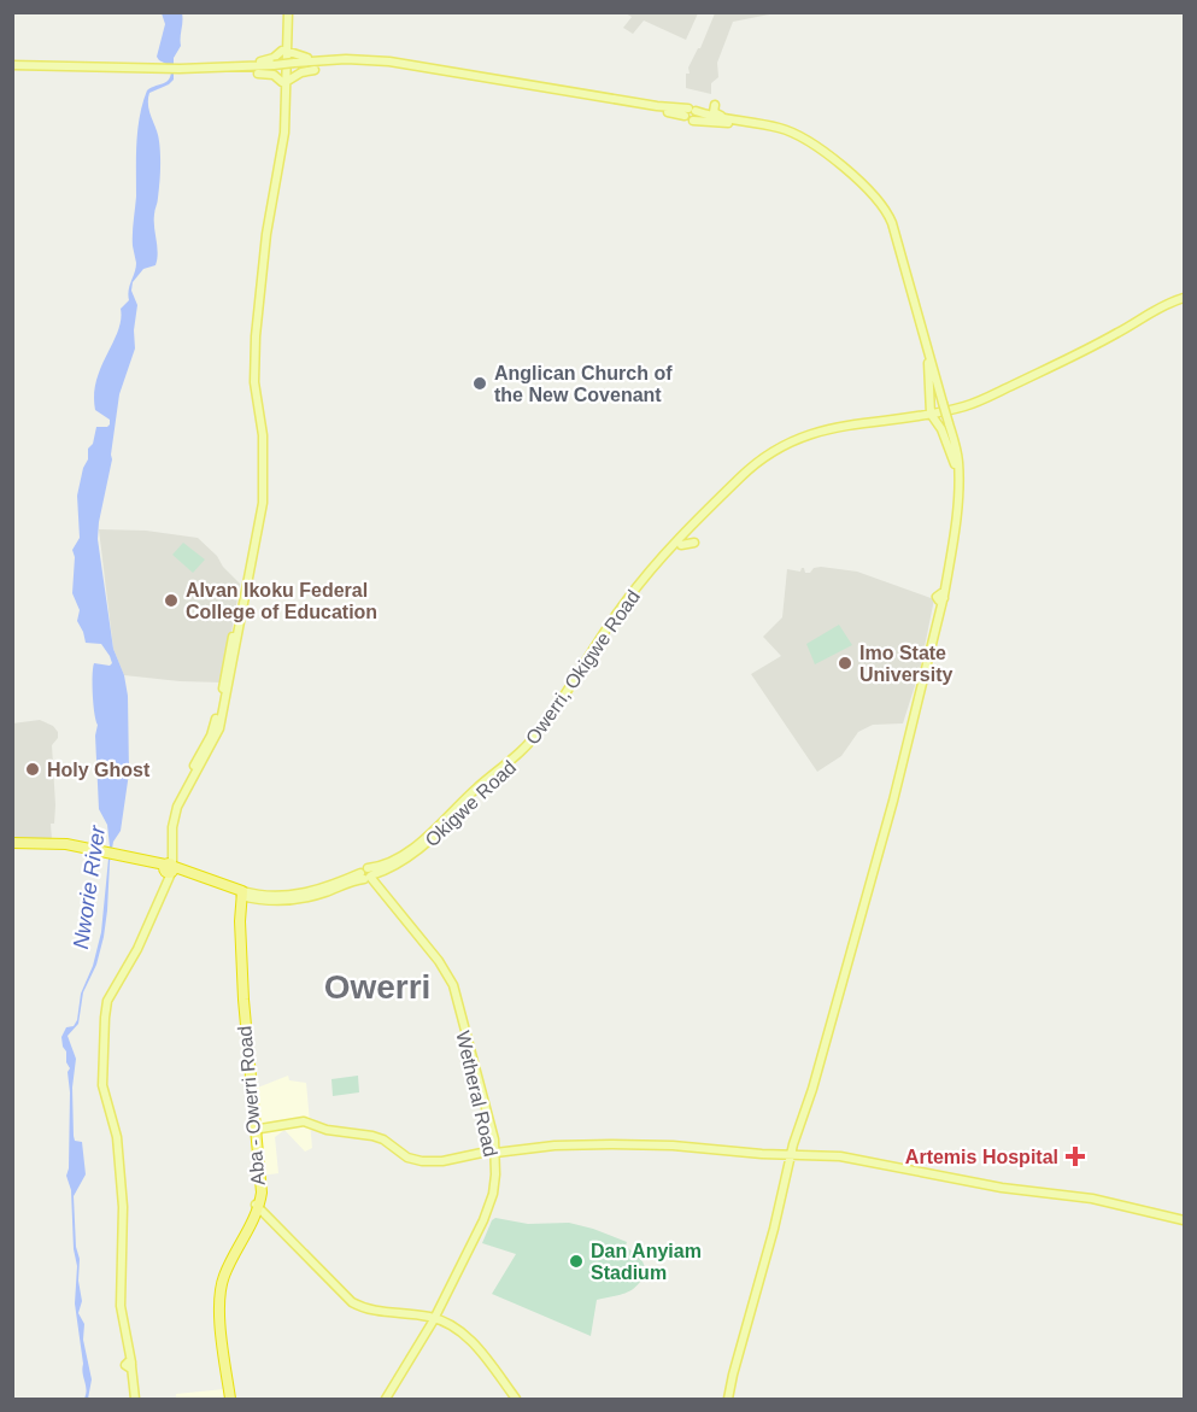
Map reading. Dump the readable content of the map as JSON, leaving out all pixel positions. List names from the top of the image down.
{
  "streets": {
    "highway": ["Aba - Owerri Road"],
    "main road": ["Owerri, Okigwe Road", "Okigwe Road", "Wetheral Road"]
  },
  "crossings": [
    ["Owerri, Okigwe Road", "Okigwe Road"],
    ["Owerri, Okigwe Road", "Wetheral Road"],
    ["Okigwe Road", "Wetheral Road"]
  ],
  "districts": ["Owerri"],
  "water": ["Nworie River"],
  "places": {
    "other": [
      "Anglican Church of the New Covenant",
      "Alvan Ikoku Federal College of Education",
      "Imo State University",
      "Holy Ghost",
      "Dan Anyiam Stadium"
    ],
    "health": ["Artemis Hospital"]
  }
}
